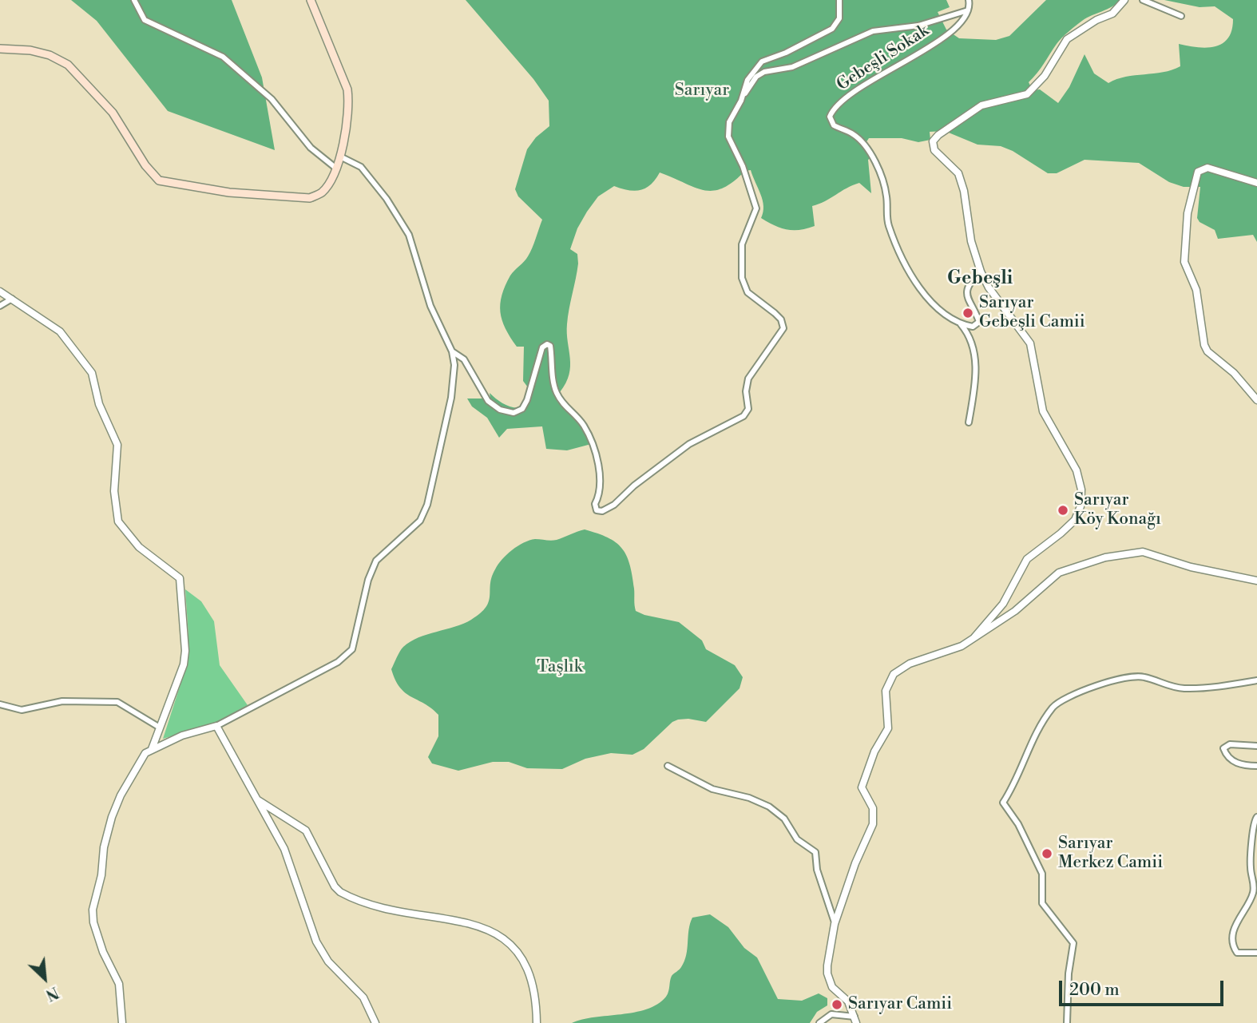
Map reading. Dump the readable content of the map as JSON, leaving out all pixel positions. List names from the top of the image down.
{
  "streets": {
    "street": ["Gebeşli Sokak"]
  },
  "districts": ["Gebeşli"],
  "parks": ["Sarıyar", "Taşlık"],
  "places": [
    "Sarıyar Gebeşli Camii",
    "Sarıyar Köy Konağı",
    "Sarıyar Merkez Camii",
    "Sarıyar Camii"
  ],
  "scale_bar": "200 m",
  "north": "bottom right"
}
